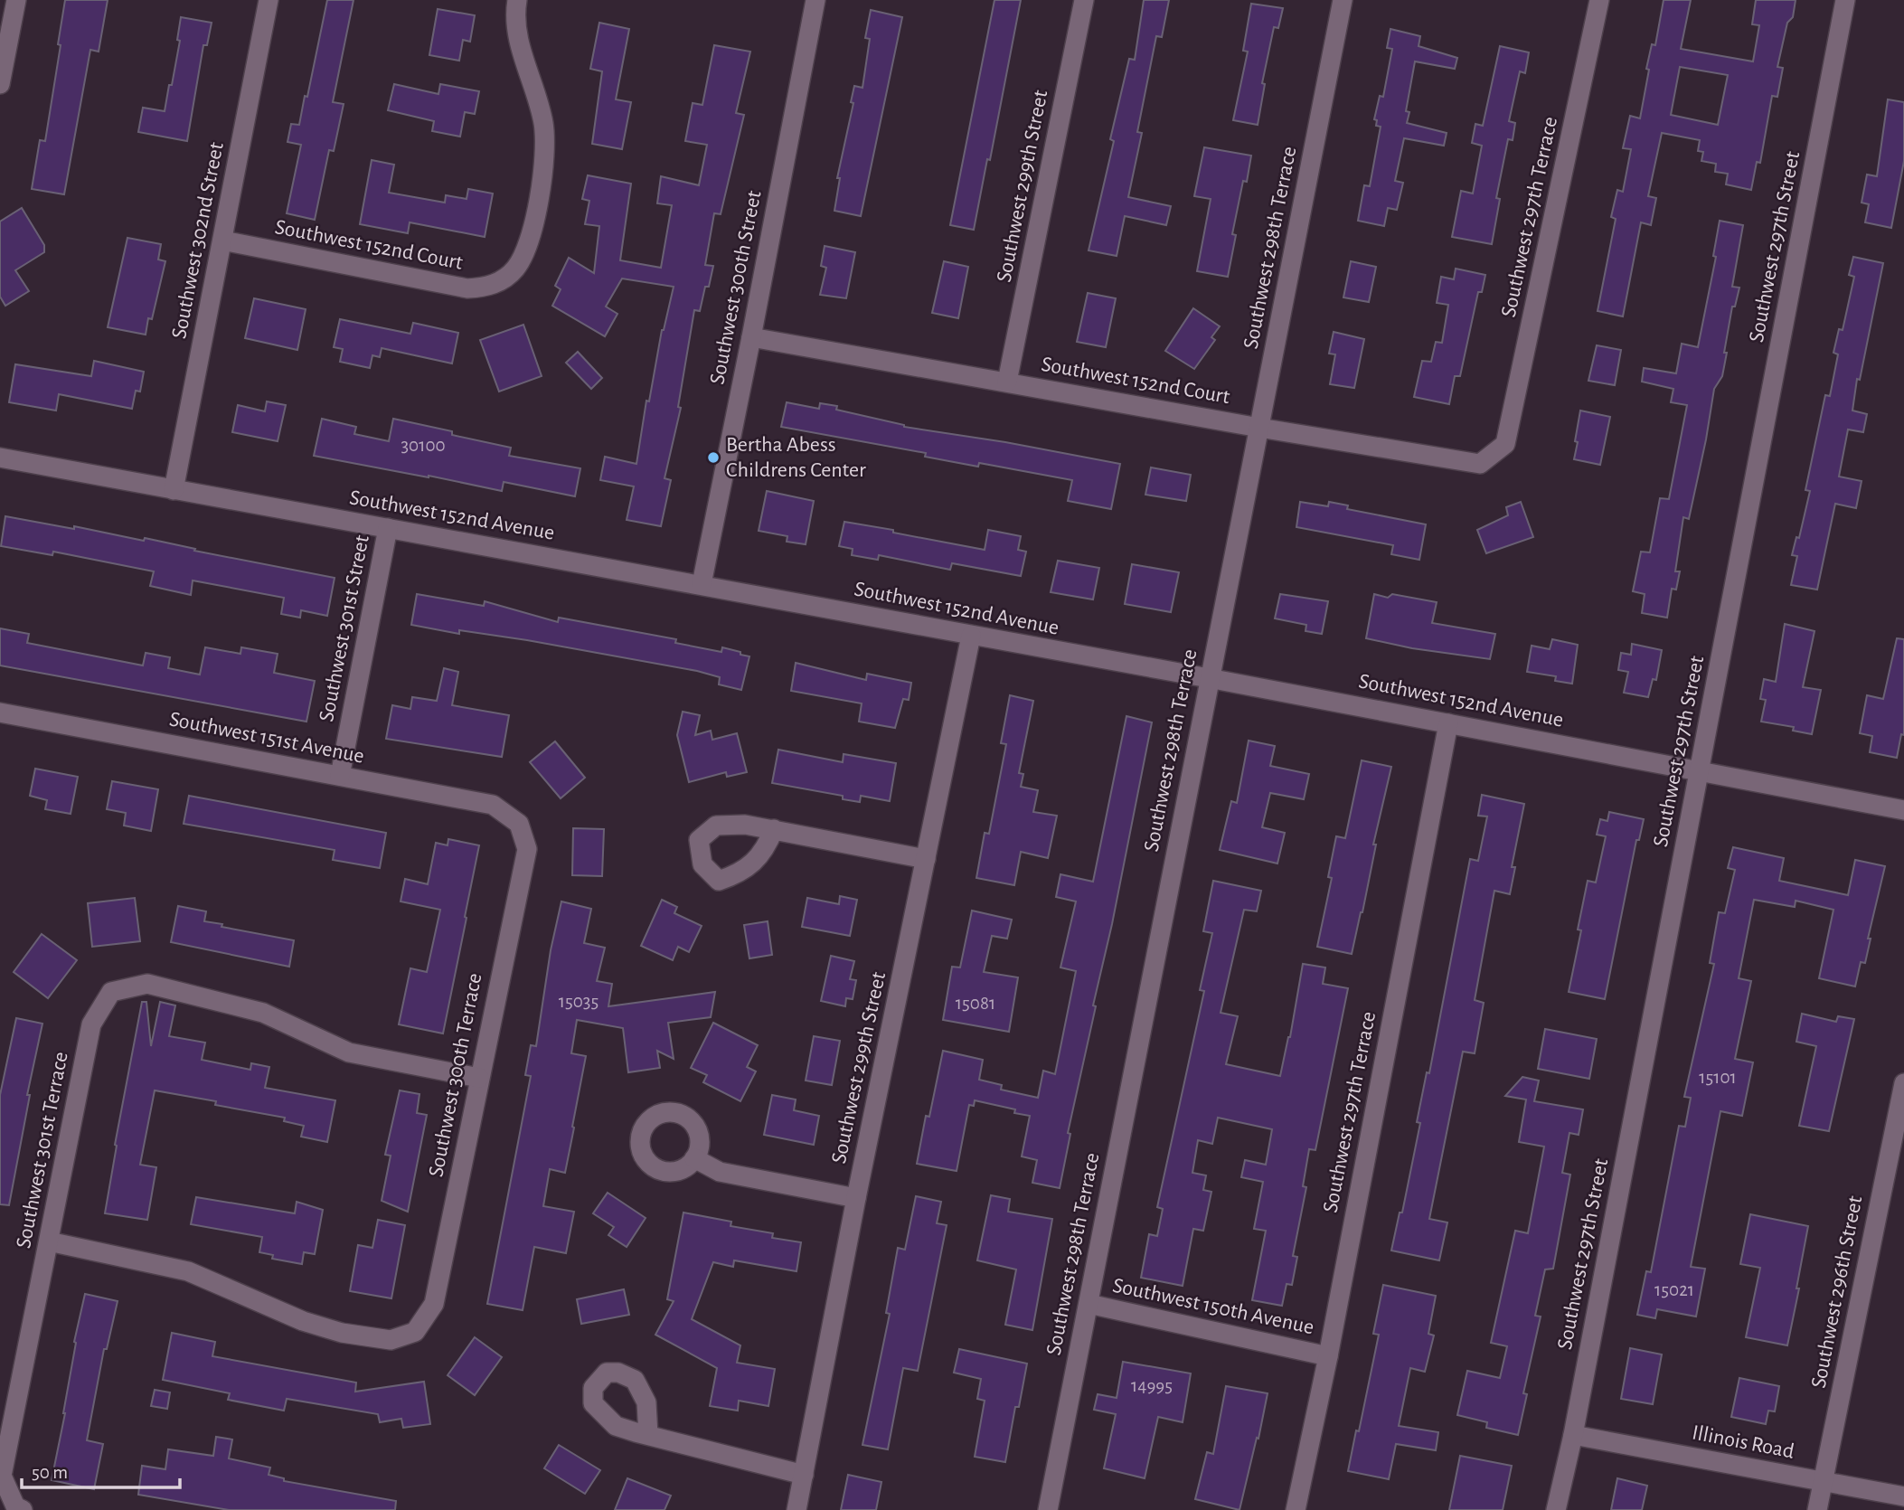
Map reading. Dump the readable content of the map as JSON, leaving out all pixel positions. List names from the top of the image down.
{
  "streets": {
    "street": [
      "Southwest 299th Street",
      "Southwest 297th Terrace",
      "Southwest 302nd Street",
      "Southwest 152nd Court",
      "Southwest 297th Street",
      "Southwest 298th Terrace",
      "Southwest 300th Street",
      "Southwest 152nd Avenue",
      "Southwest 301st Street",
      "Southwest 151st Avenue",
      "Southwest 300th Terrace",
      "Southwest 301st Terrace",
      "Southwest 296th Street",
      "Southwest 150th Avenue",
      "Illinois Road"
    ]
  },
  "crossings": [
    ["Southwest 299th Street", "Southwest 152nd Court"],
    ["Southwest 299th Street", "Southwest 152nd Avenue"],
    ["Southwest 297th Terrace", "Southwest 152nd Court"],
    ["Southwest 297th Terrace", "Southwest 152nd Avenue"],
    ["Southwest 297th Terrace", "Southwest 150th Avenue"],
    ["Southwest 302nd Street", "Southwest 152nd Court"],
    ["Southwest 302nd Street", "Southwest 152nd Avenue"],
    ["Southwest 152nd Court", "Southwest 298th Terrace"],
    ["Southwest 152nd Court", "Southwest 300th Street"],
    ["Southwest 297th Street", "Southwest 152nd Avenue"],
    ["Southwest 297th Street", "Illinois Road"],
    ["Southwest 298th Terrace", "Southwest 152nd Avenue"],
    ["Southwest 298th Terrace", "Southwest 150th Avenue"],
    ["Southwest 300th Street", "Southwest 152nd Avenue"],
    ["Southwest 152nd Avenue", "Southwest 301st Street"],
    ["Southwest 301st Street", "Southwest 151st Avenue"],
    ["Southwest 151st Avenue", "Southwest 300th Terrace"],
    ["Southwest 300th Terrace", "Southwest 301st Terrace"],
    ["Southwest 296th Street", "Illinois Road"]
  ],
  "places": ["Bertha Abess Childrens Center"],
  "house_numbers": [
    "30100",
    "15035",
    "15081",
    "15101",
    "15021",
    "14995"
  ],
  "scale_bar": "50 m"
}
